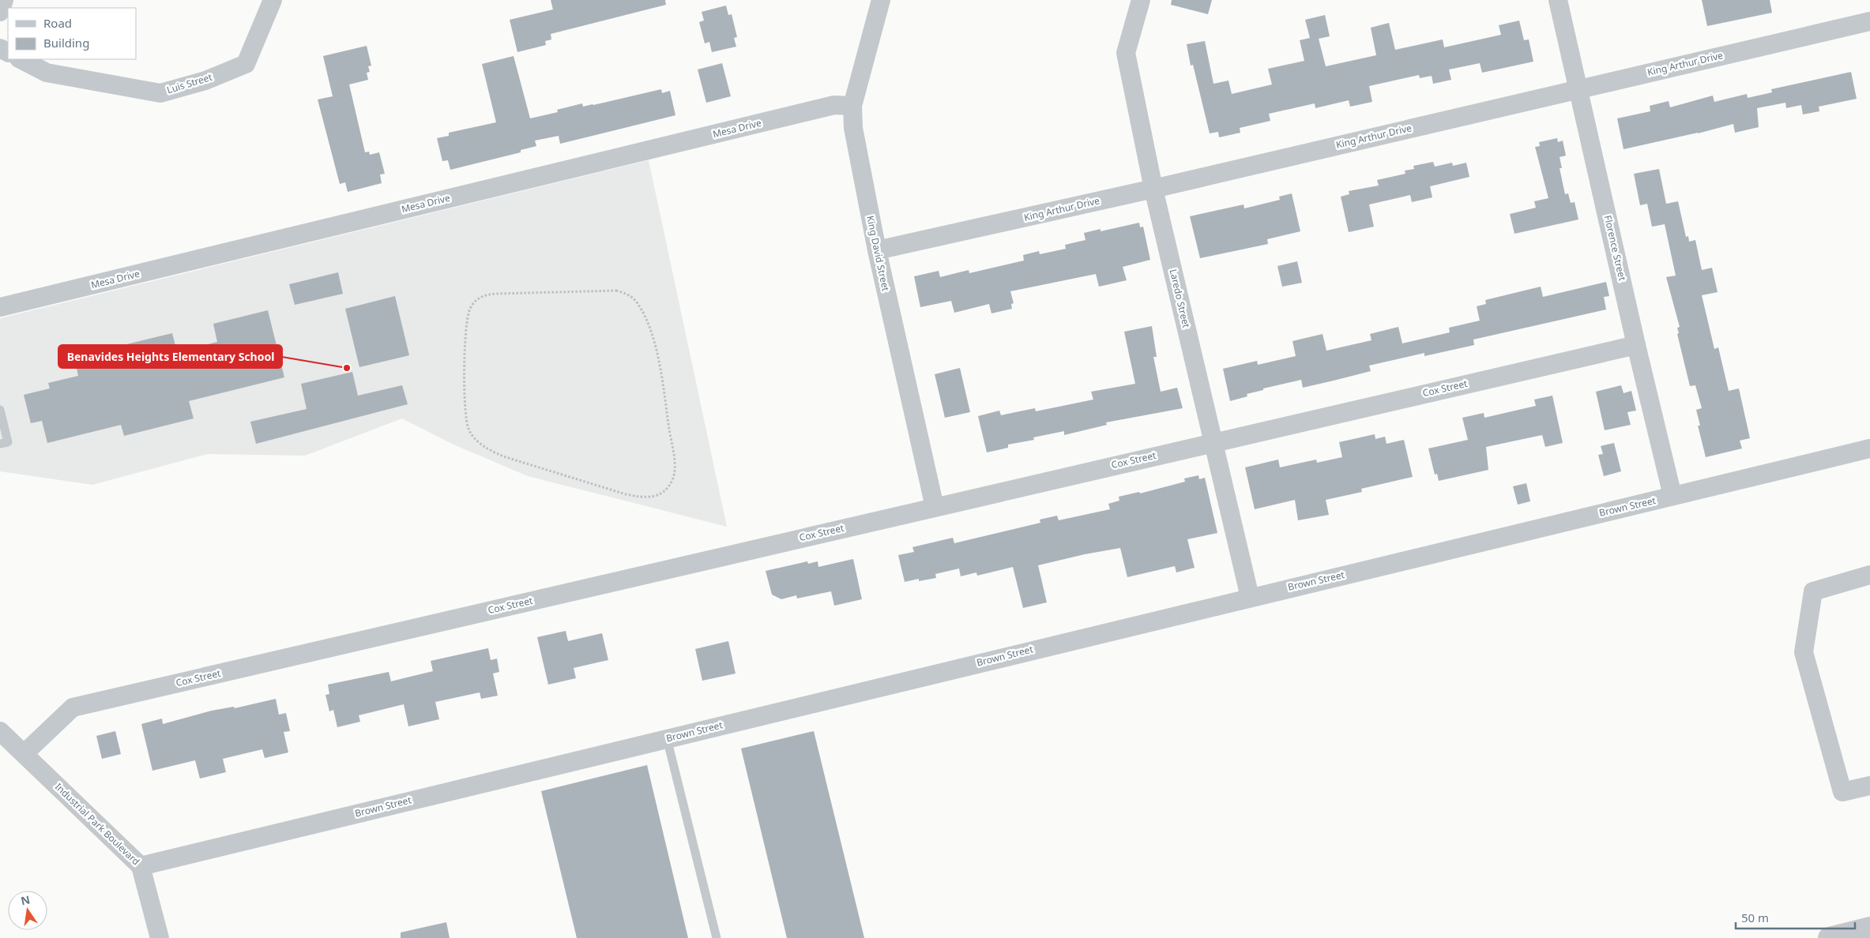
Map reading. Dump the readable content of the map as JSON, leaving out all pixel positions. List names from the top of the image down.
{
  "streets": {
    "street": [
      "King Arthur Drive",
      "Luis Street",
      "Mesa Drive",
      "Florence Street",
      "King David Street",
      "Laredo Street",
      "Cox Street",
      "Brown Street",
      "Industrial Park Boulevard"
    ]
  },
  "crossings": [
    ["King Arthur Drive", "Florence Street"],
    ["King Arthur Drive", "King David Street"],
    ["King Arthur Drive", "Laredo Street"],
    ["Mesa Drive", "King David Street"],
    ["Florence Street", "Cox Street"],
    ["Florence Street", "Brown Street"],
    ["King David Street", "Cox Street"],
    ["Laredo Street", "Cox Street"],
    ["Laredo Street", "Brown Street"],
    ["Cox Street", "Industrial Park Boulevard"],
    ["Brown Street", "Industrial Park Boulevard"]
  ],
  "places": ["Benavides Heights Elementary School"],
  "legend": ["Road", "Building"],
  "scale_bar": "50 m",
  "north": "top"
}
